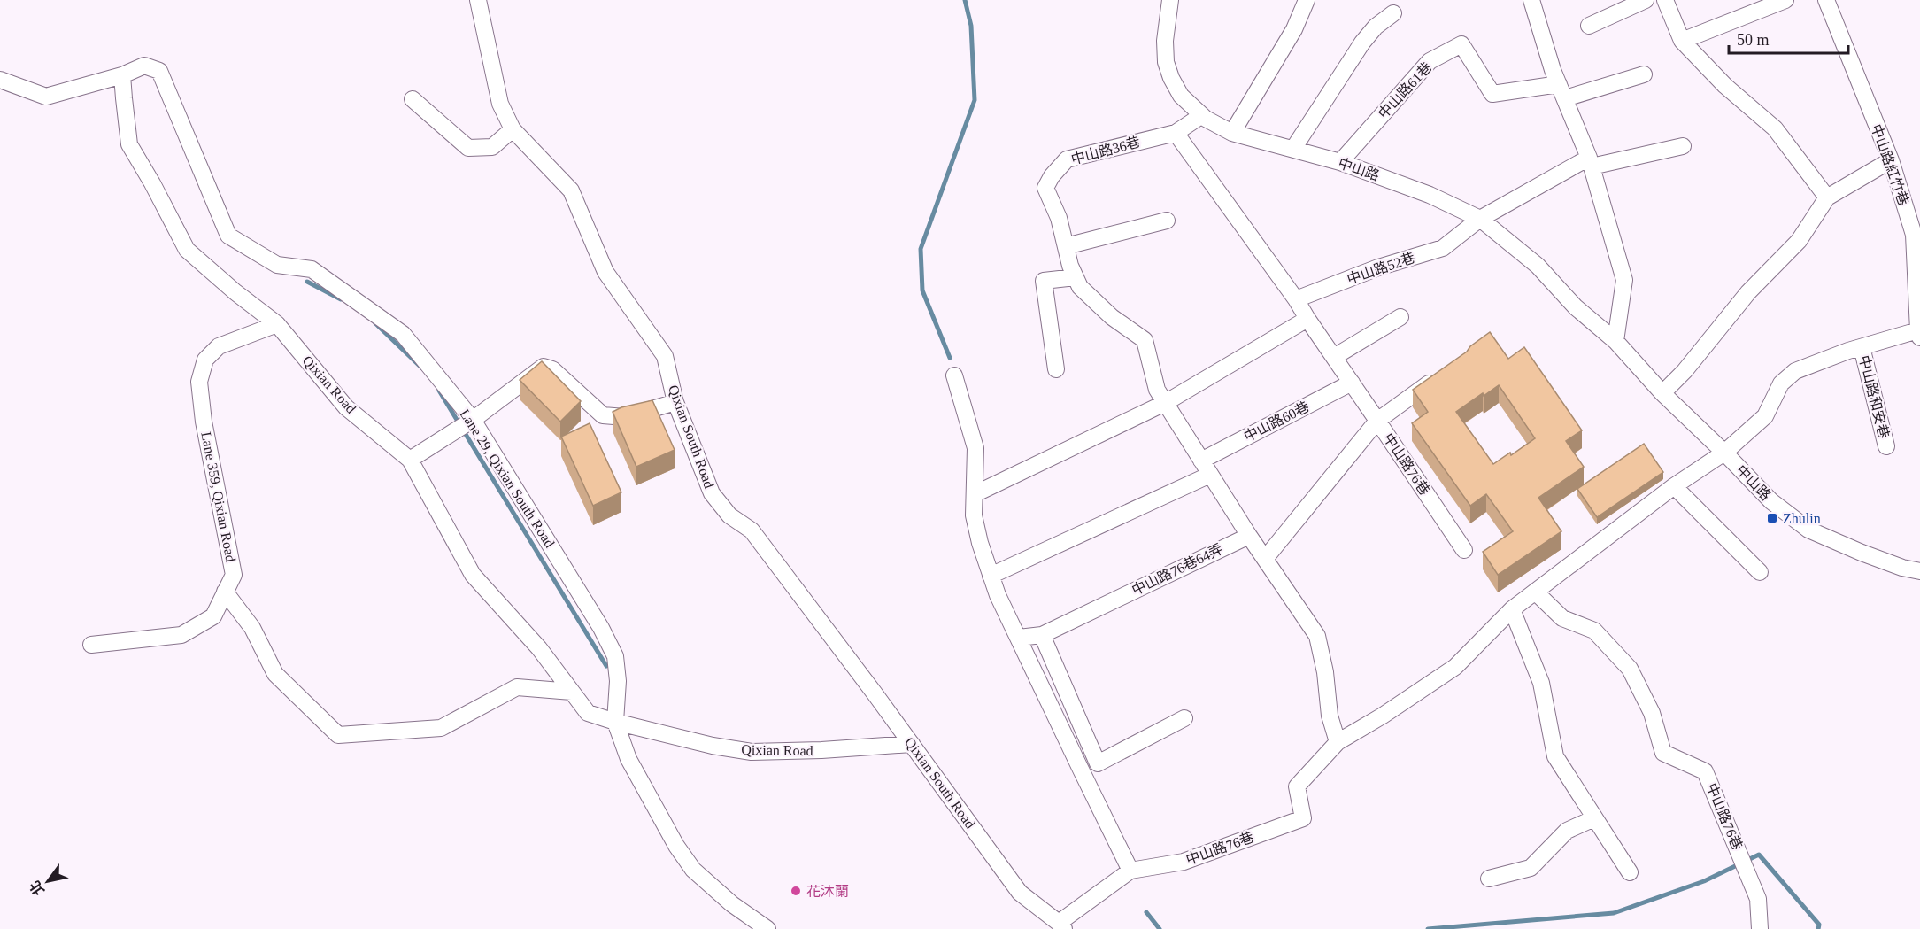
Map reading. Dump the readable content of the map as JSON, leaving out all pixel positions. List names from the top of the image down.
{
  "streets": {
    "street": [
      "中山路61巷",
      "中山路36巷",
      "中山路紅竹巷",
      "中山路",
      "中山路52巷",
      "Qixian Road",
      "中山路和安巷",
      "中山路60巷",
      "Qixian South Road",
      "中山路76巷",
      "Lane 29, Qixian South Road",
      "Lane 359, Qixian Road",
      "中山路76巷64弄"
    ]
  },
  "crossings": [
    ["中山路61巷", "中山路"],
    ["中山路36巷", "中山路"],
    ["中山路紅竹巷", "中山路和安巷"],
    ["中山路", "中山路52巷"],
    ["中山路", "中山路和安巷"],
    ["中山路", "中山路76巷"],
    ["Qixian Road", "Qixian South Road"],
    ["Qixian Road", "Lane 29, Qixian South Road"],
    ["Qixian Road", "Lane 359, Qixian Road"],
    ["中山路和安巷", "中山路76巷"],
    ["Qixian South Road", "中山路76巷"]
  ],
  "places": {
    "transit": ["Zhulin"],
    "other": ["花沐蘭"]
  },
  "scale_bar": "50 m",
  "north": "bottom left"
}
